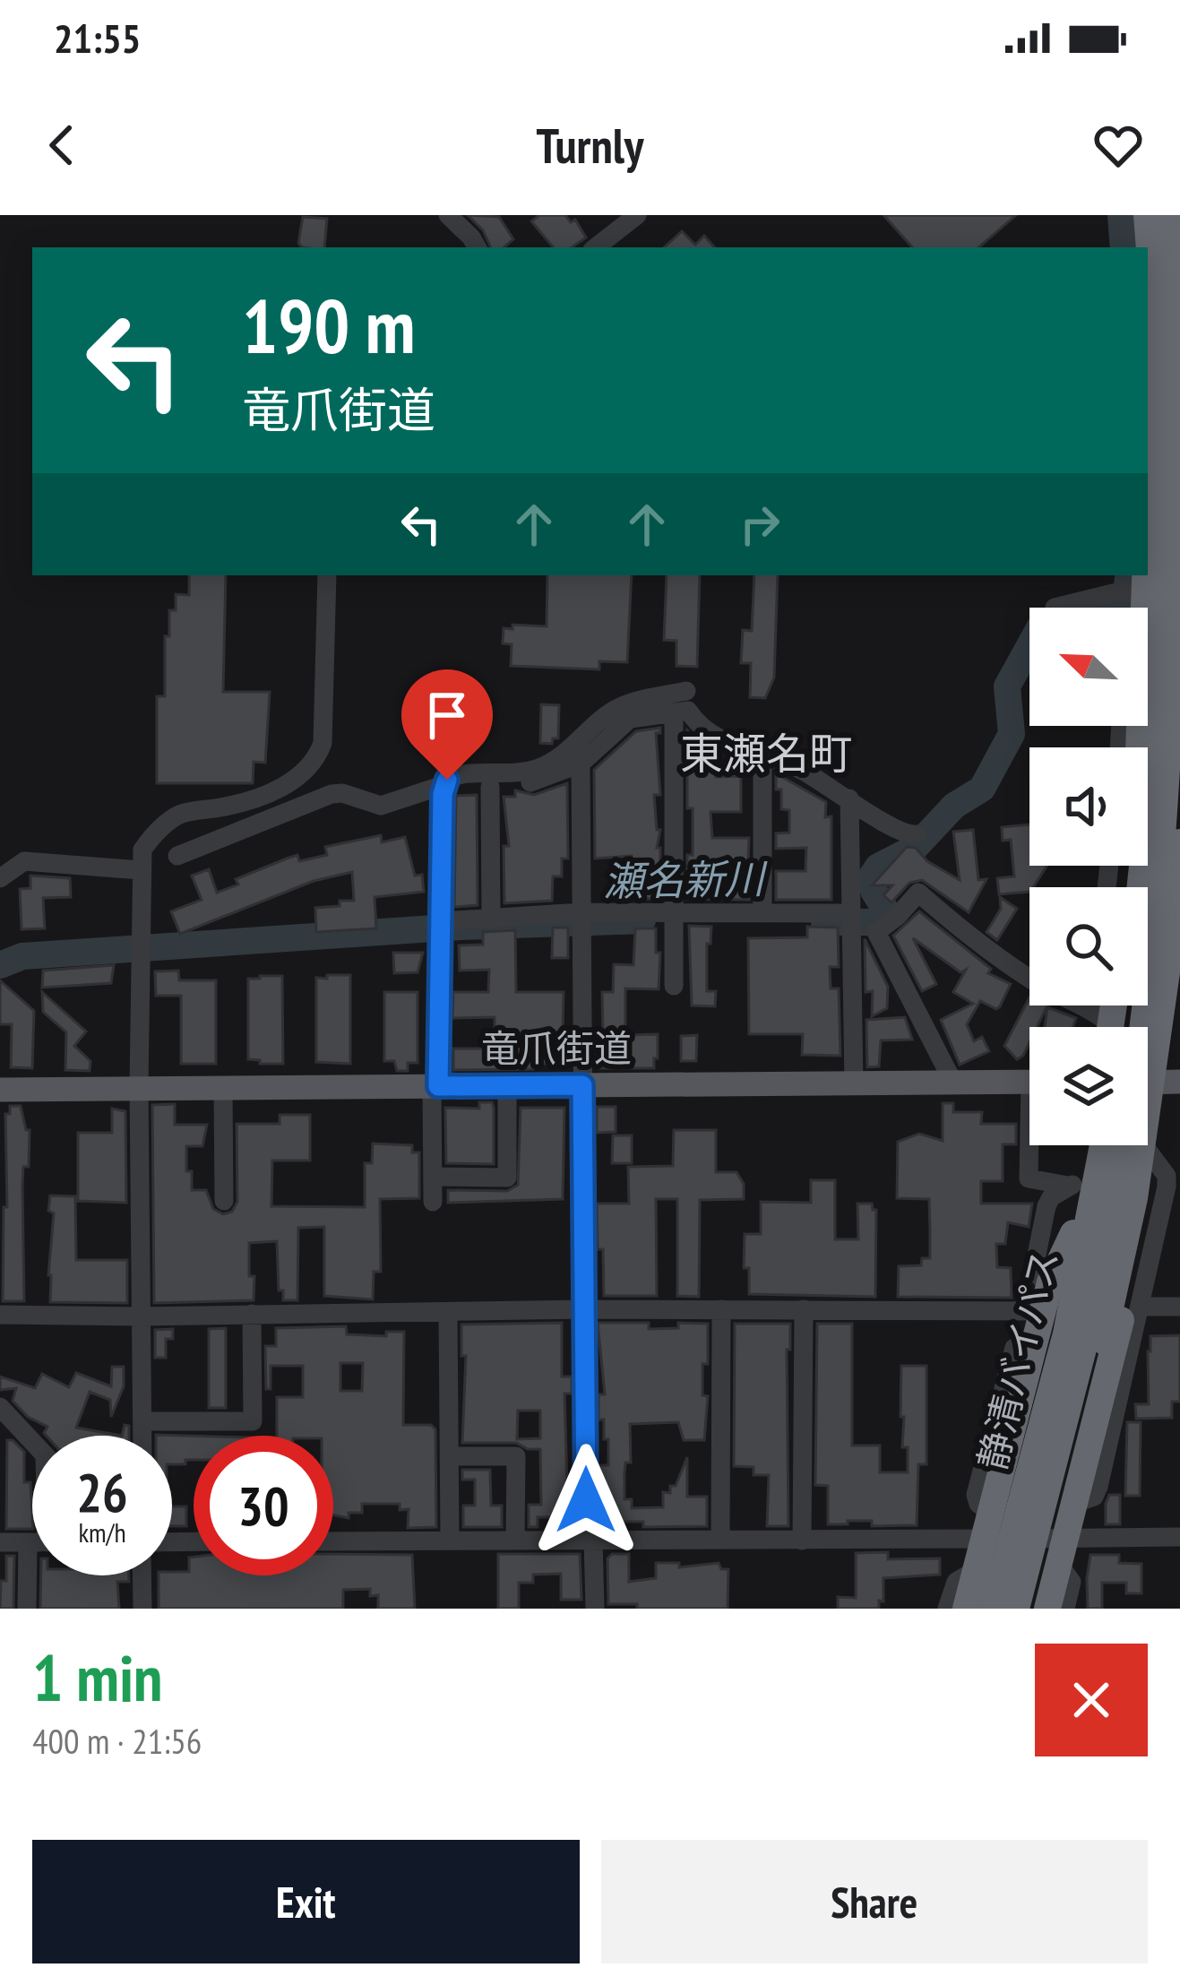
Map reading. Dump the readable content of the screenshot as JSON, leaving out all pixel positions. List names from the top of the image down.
{
  "streets": {
    "highway": ["静清バイパス"],
    "main road": ["竜爪街道"]
  },
  "districts": ["東瀬名町"],
  "water": ["瀬名新川"],
  "north": "top left",
  "page": {
    "status": "21:55",
    "header": "Turnly",
    "turn": ["190 m", "竜爪街道"],
    "speed": "26 km/h",
    "limit": "30",
    "heading": ["1 min", "400 m · 21:56"],
    "buttons": ["Exit", "Share"]
  }
}
